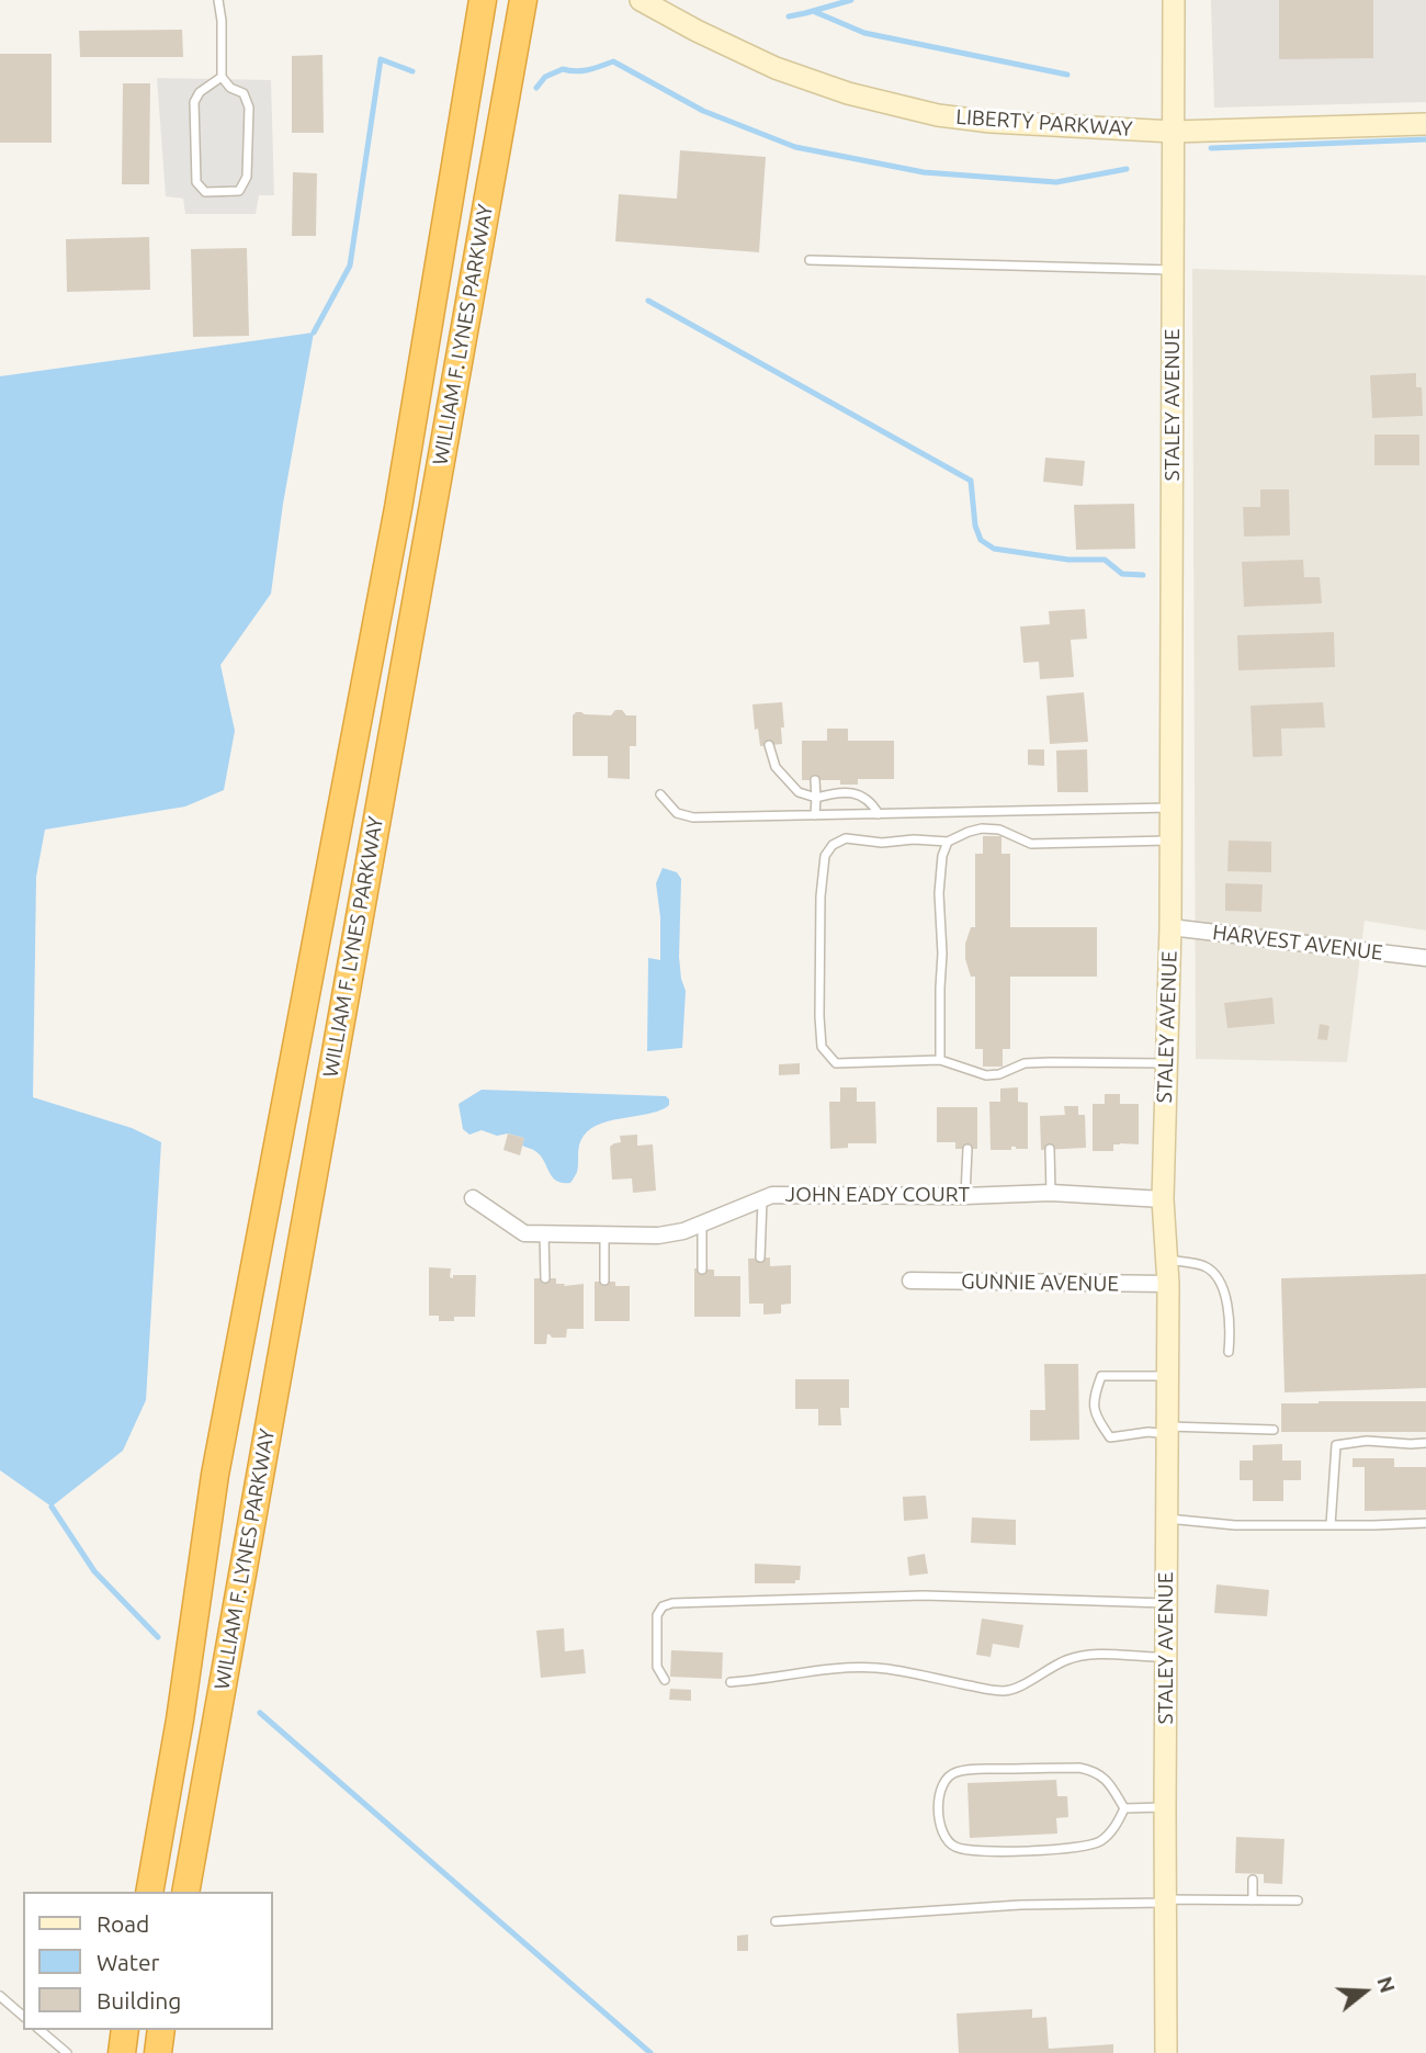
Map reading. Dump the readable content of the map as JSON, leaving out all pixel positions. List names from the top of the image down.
{
  "streets": {
    "highway": ["WILLIAM F. LYNES PARKWAY"],
    "street": [
      "LIBERTY PARKWAY",
      "STALEY AVENUE",
      "HARVEST AVENUE",
      "JOHN EADY COURT",
      "GUNNIE AVENUE"
    ]
  },
  "crossings": [
    ["LIBERTY PARKWAY", "STALEY AVENUE"],
    ["STALEY AVENUE", "HARVEST AVENUE"],
    ["STALEY AVENUE", "JOHN EADY COURT"],
    ["STALEY AVENUE", "GUNNIE AVENUE"]
  ],
  "legend": ["Road", "Water", "Building"],
  "north": "right"
}
